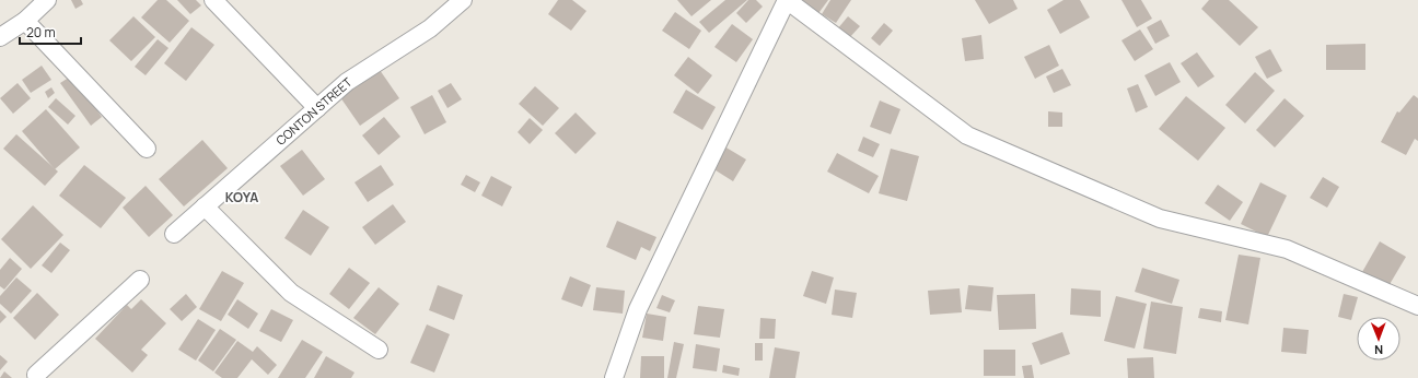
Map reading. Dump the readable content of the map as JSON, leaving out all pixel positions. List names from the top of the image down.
{
  "streets": {
    "street": ["CONTON STREET"]
  },
  "districts": ["KOYA"],
  "scale_bar": "20 m",
  "north": "bottom"
}
